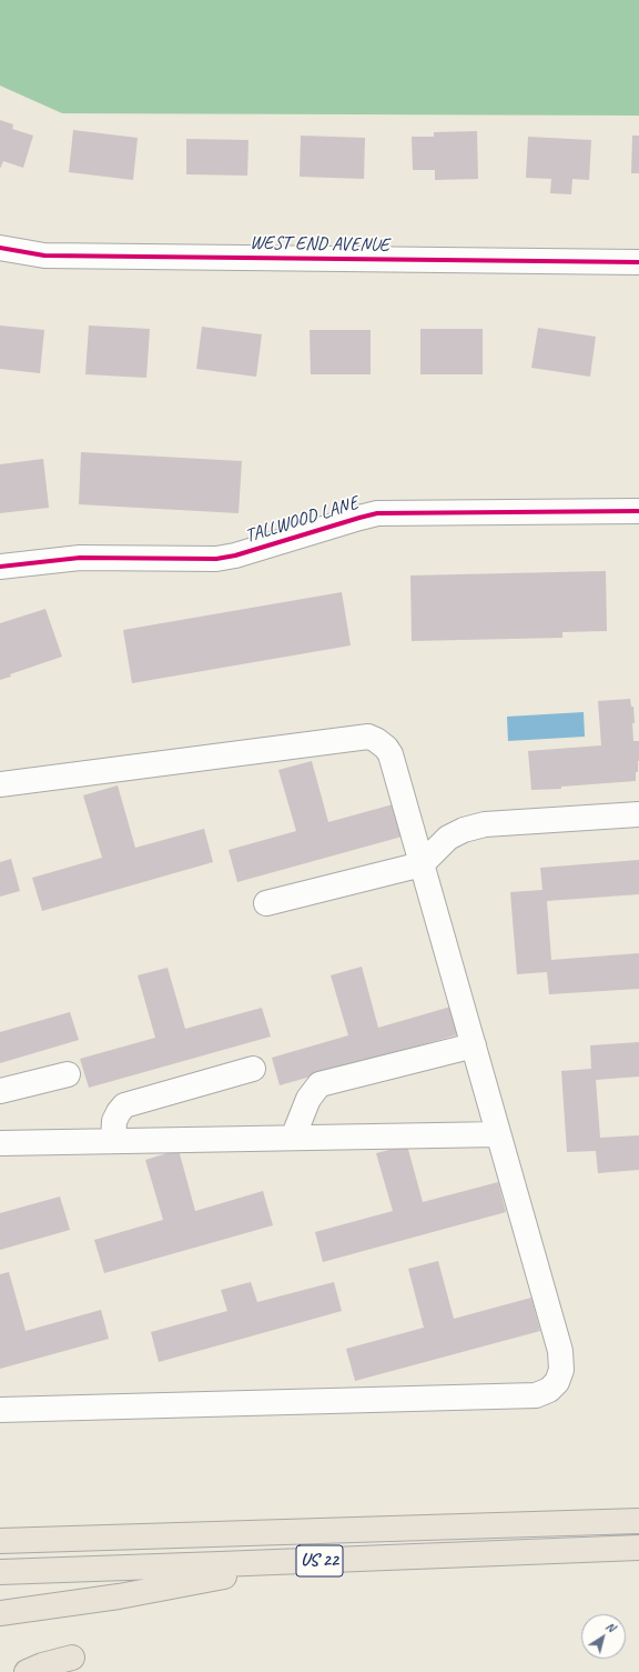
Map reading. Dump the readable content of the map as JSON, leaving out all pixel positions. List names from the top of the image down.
{
  "streets": {
    "highway": ["US 22"],
    "street": ["WEST END AVENUE", "TALLWOOD LANE"]
  },
  "north": "top right"
}
